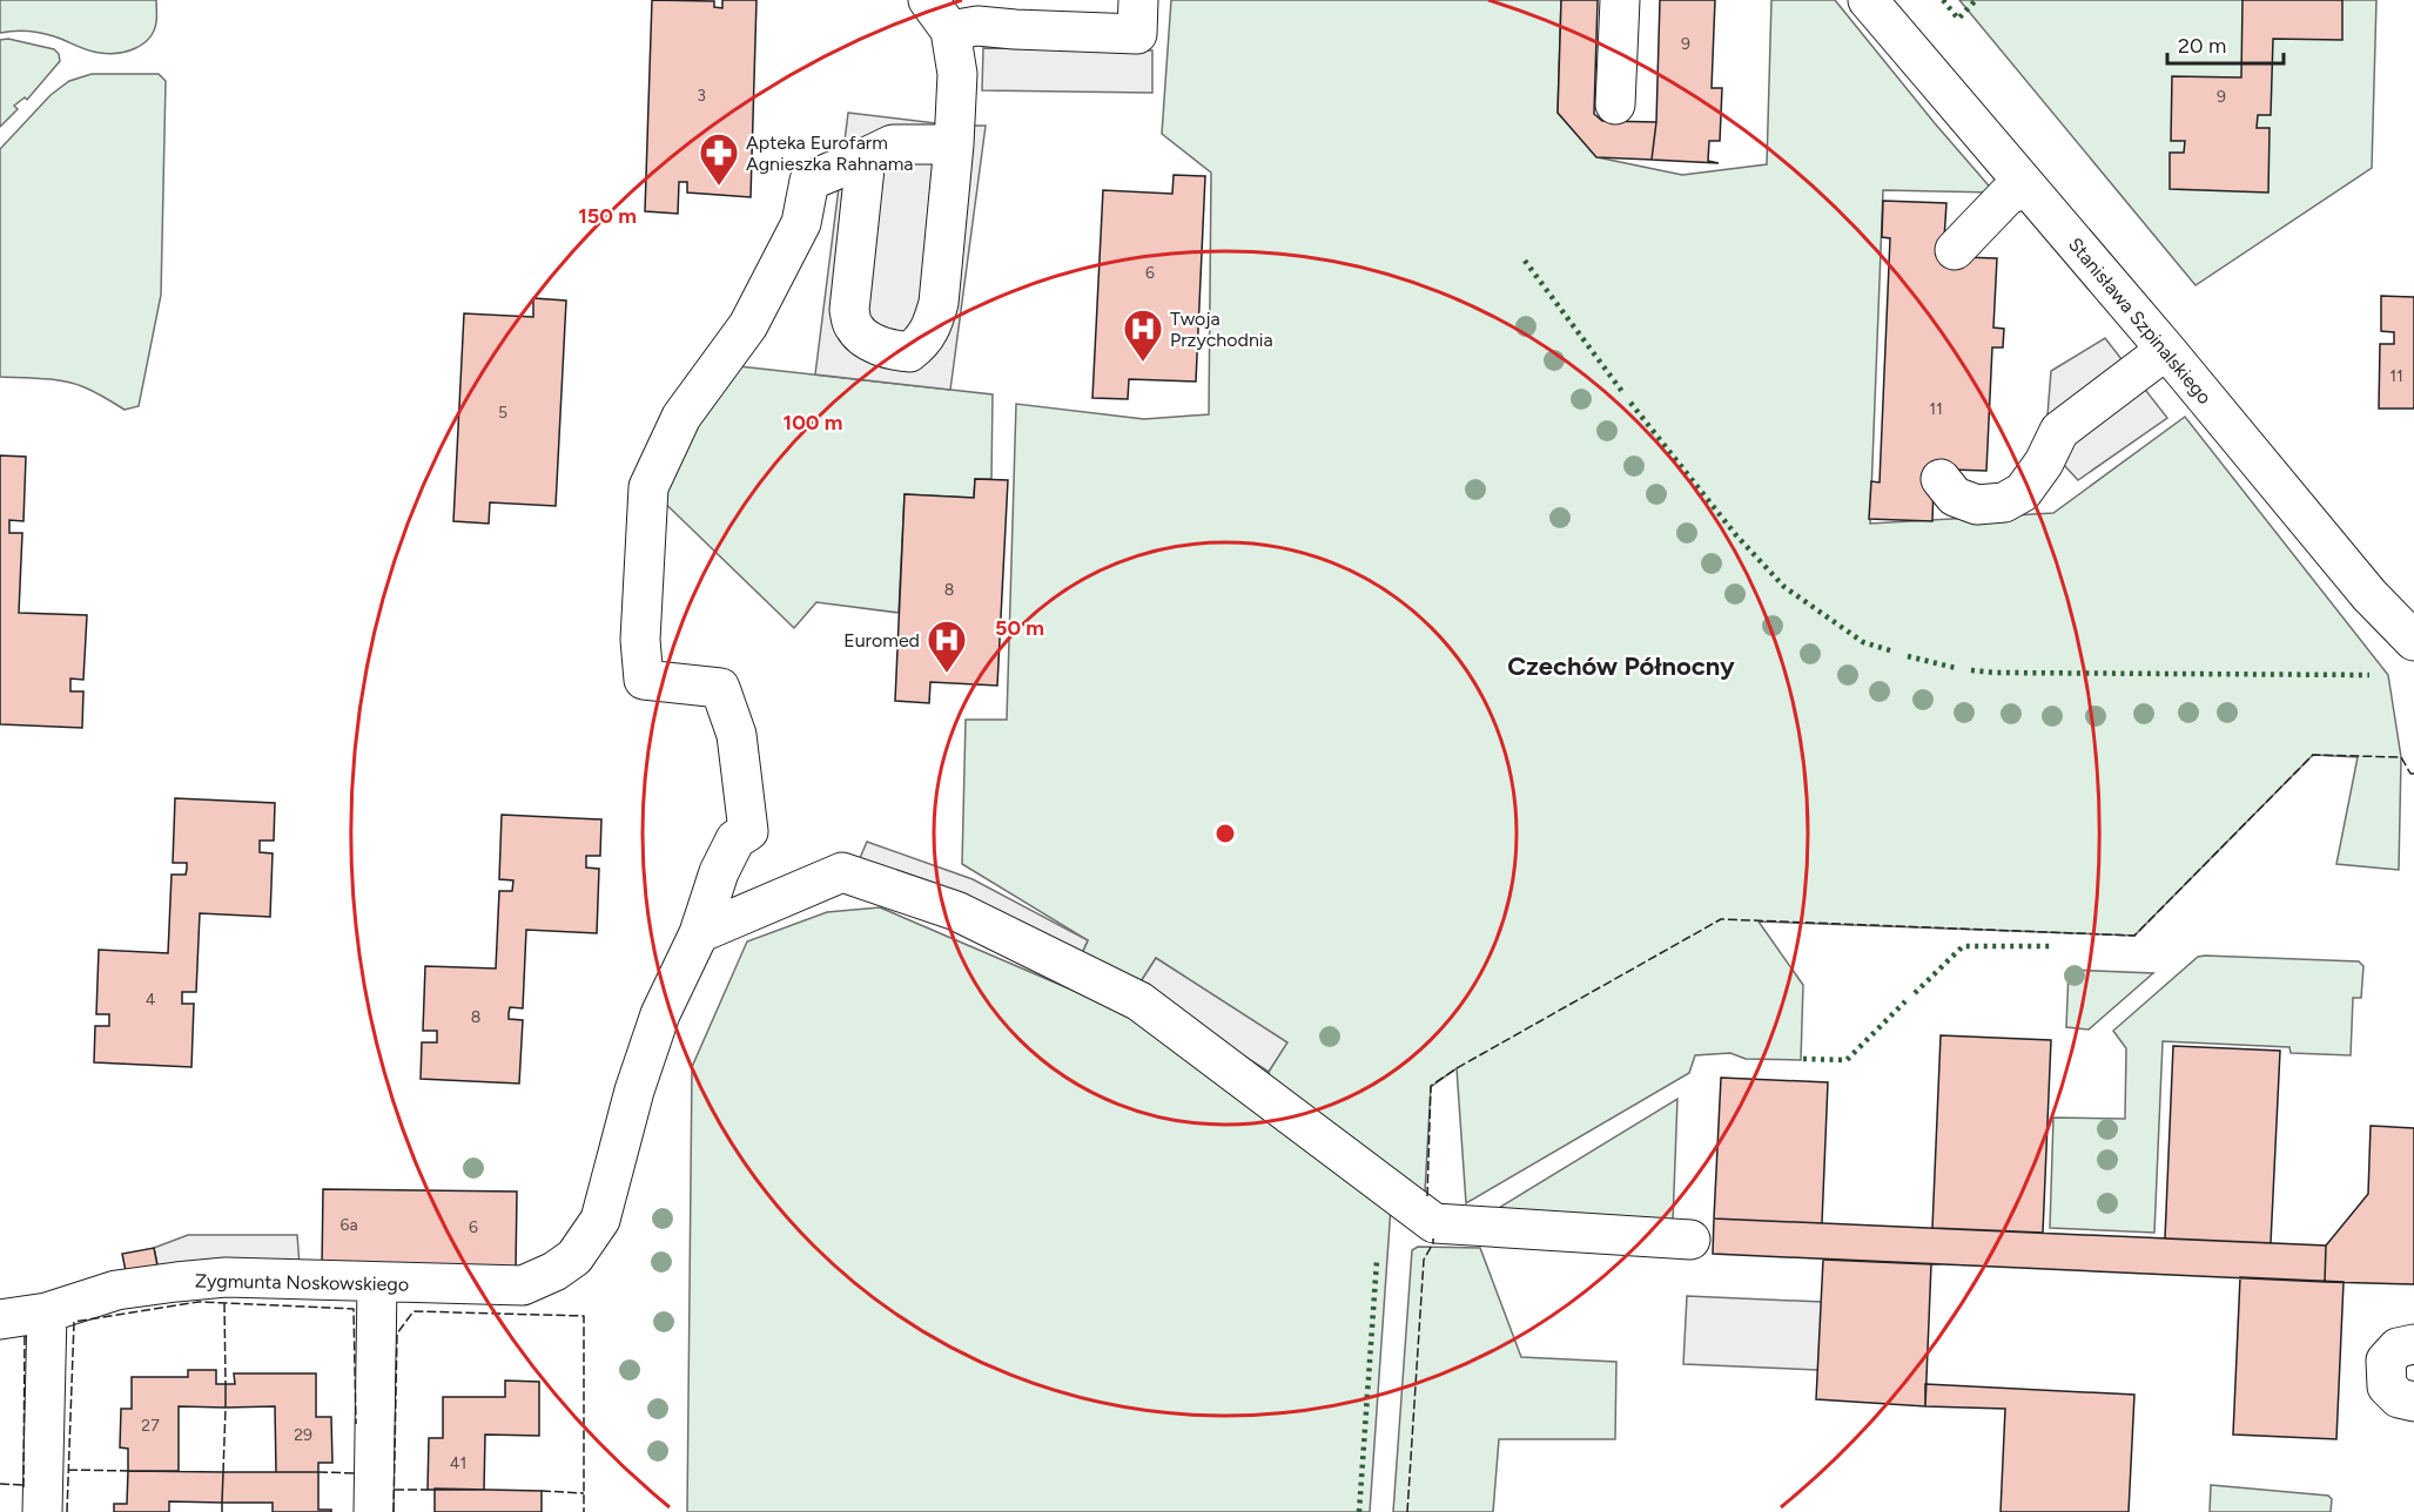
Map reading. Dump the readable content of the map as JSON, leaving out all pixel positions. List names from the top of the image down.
{
  "streets": {
    "street": ["Stanisława Szpinalskiego", "Zygmunta Noskowskiego"]
  },
  "districts": ["Czechów Północny"],
  "places": {
    "pharmacy": ["Apteka Eurofarm Agnieszka Rahnama"],
    "hospital": ["Twoja Przychodnia", "Euromed"]
  },
  "house_numbers": [
    "9",
    "3",
    "9",
    "6",
    "11",
    "11",
    "5",
    "8",
    "4",
    "8",
    "6a",
    "6",
    "27",
    "29",
    "41"
  ],
  "scale_bar": "20 m",
  "rings": ["150 m", "100 m", "50 m"]
}
